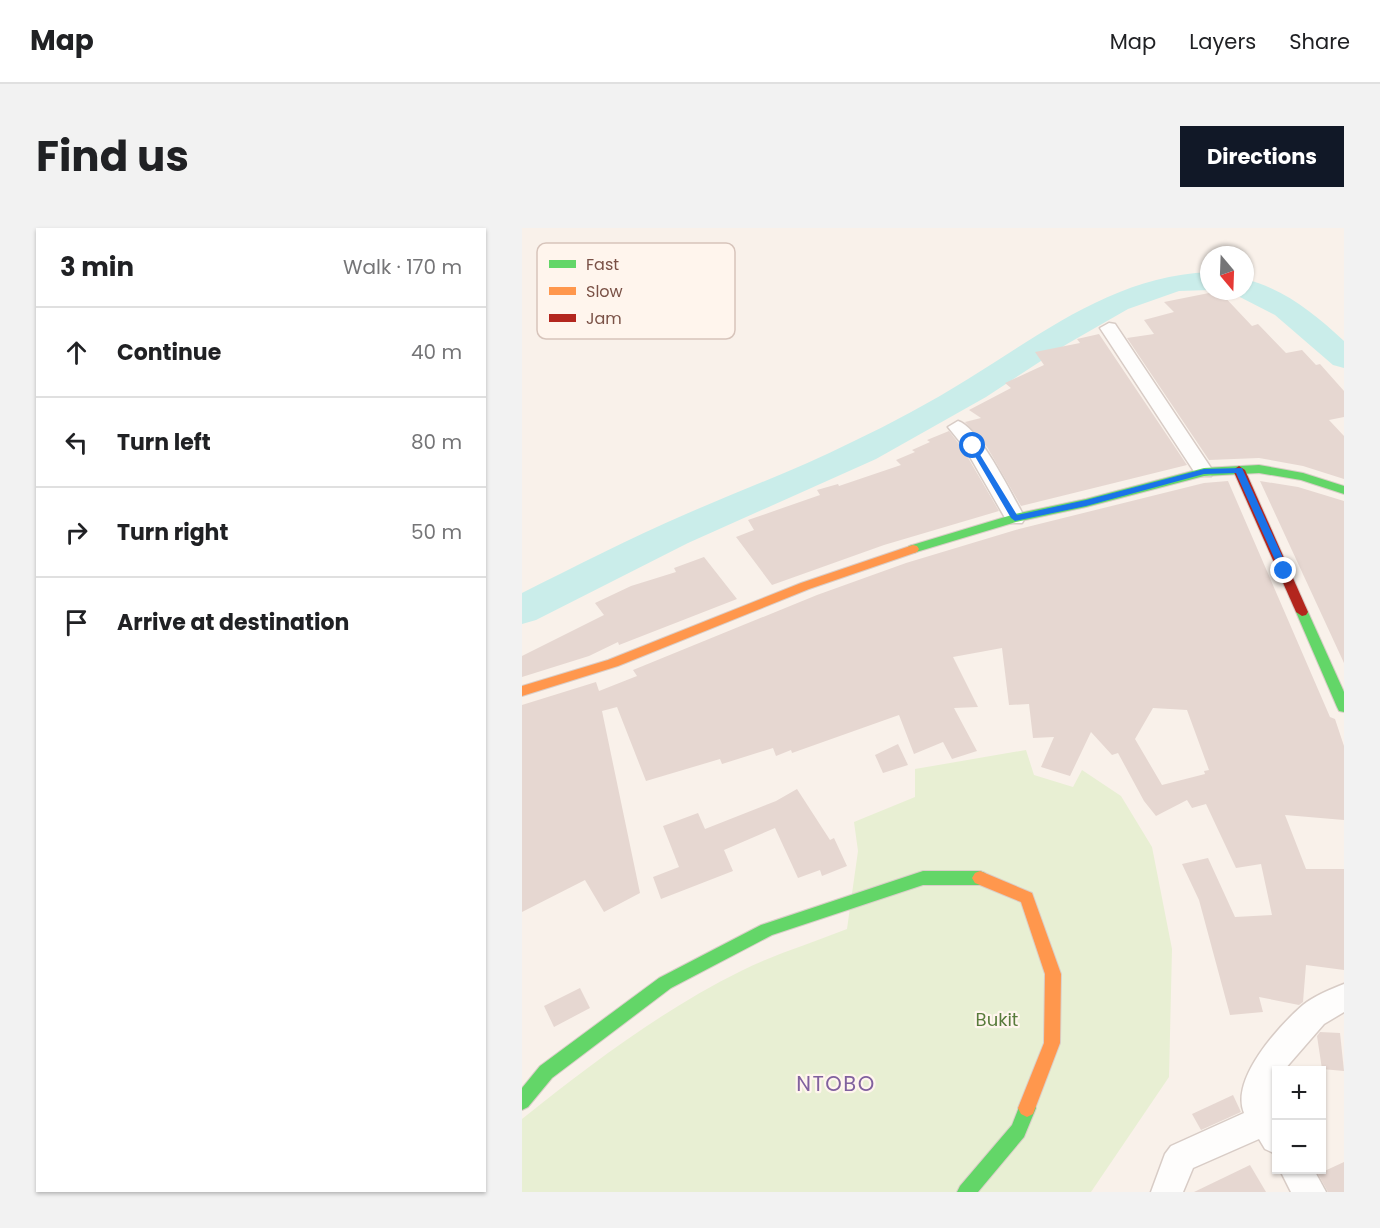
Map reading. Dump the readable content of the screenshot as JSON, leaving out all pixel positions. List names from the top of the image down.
{
  "districts": ["NTOBO"],
  "parks": ["Bukit"],
  "legend": ["Fast", "Slow", "Jam"],
  "north": "bottom",
  "page": {
    "header": "Map",
    "nav": ["Map", "Layers", "Share"],
    "title": "Find us",
    "buttons": "Directions",
    "heading": ["3 min", "Walk · 170 m"],
    "list": [
      ["Continue", "40 m"],
      ["Turn left", "80 m"],
      ["Turn right", "50 m"],
      "Arrive at destination"
    ],
    "map_buttons": ["+", "−"]
  }
}
